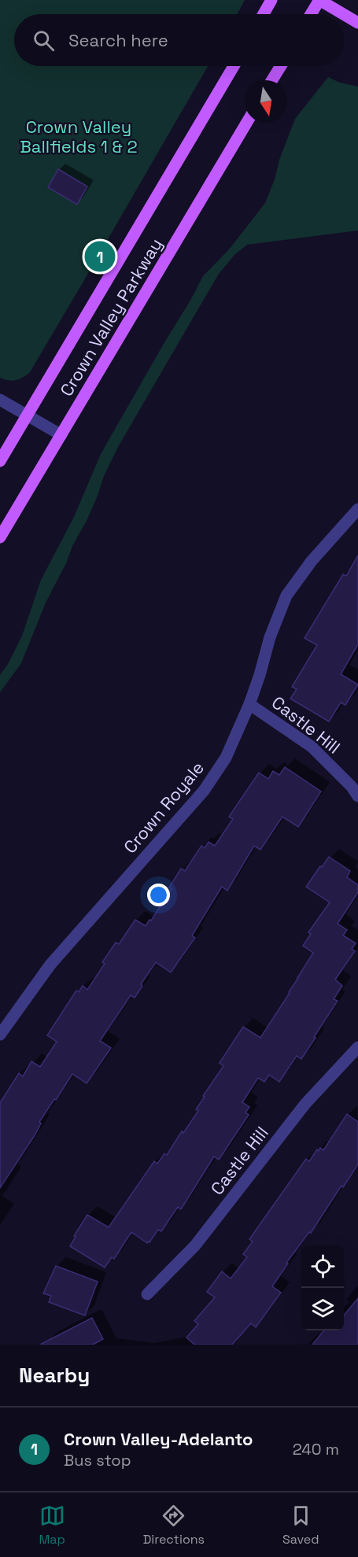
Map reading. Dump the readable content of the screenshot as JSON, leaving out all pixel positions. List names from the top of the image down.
{
  "streets": {
    "main road": ["Crown Valley Parkway"],
    "street": ["Castle Hill", "Crown Royale"]
  },
  "crossings": [
    ["Castle Hill", "Crown Royale"]
  ],
  "parks": ["Crown Valley Ballfields 1 & 2"],
  "north": "bottom",
  "page": {
    "search": "Search here",
    "pins": "1",
    "heading": "Nearby",
    "list": [
      {
        "mark": "1",
        "name": "Crown Valley-Adelanto",
        "note": "Bus stop",
        "value": "240 m"
      }
    ],
    "nav": ["Map", "Directions", "Saved"]
  }
}
